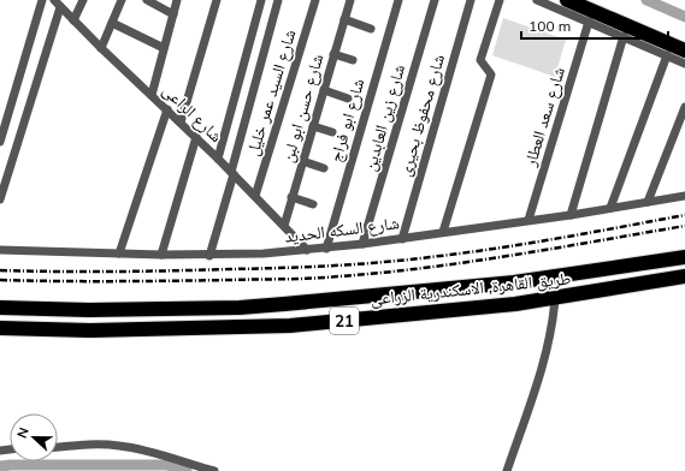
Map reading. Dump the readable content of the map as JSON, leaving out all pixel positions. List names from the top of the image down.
{
  "streets": {
    "highway": ["طريق القاهرة, الاسكندرية الزراعى", "21"],
    "street": [
      "شارع السيد عمر خليل",
      "شارع حسن ابو لبن",
      "شارع الراعى",
      "شارع محفوظ بحيرى",
      "شارع سعد العطار",
      "شارع زين العابدين",
      "شارع ابو فراج",
      "شارع السكه الحديد"
    ]
  },
  "crossings": [
    ["شارع السيد عمر خليل", "شارع الراعى"],
    ["شارع حسن ابو لبن", "شارع الراعى"],
    ["شارع الراعى", "شارع السكه الحديد"],
    ["شارع محفوظ بحيرى", "شارع السكه الحديد"],
    ["شارع سعد العطار", "شارع السكه الحديد"],
    ["شارع زين العابدين", "شارع السكه الحديد"],
    ["شارع ابو فراج", "شارع السكه الحديد"]
  ],
  "scale_bar": "100 m",
  "north": "left"
}
